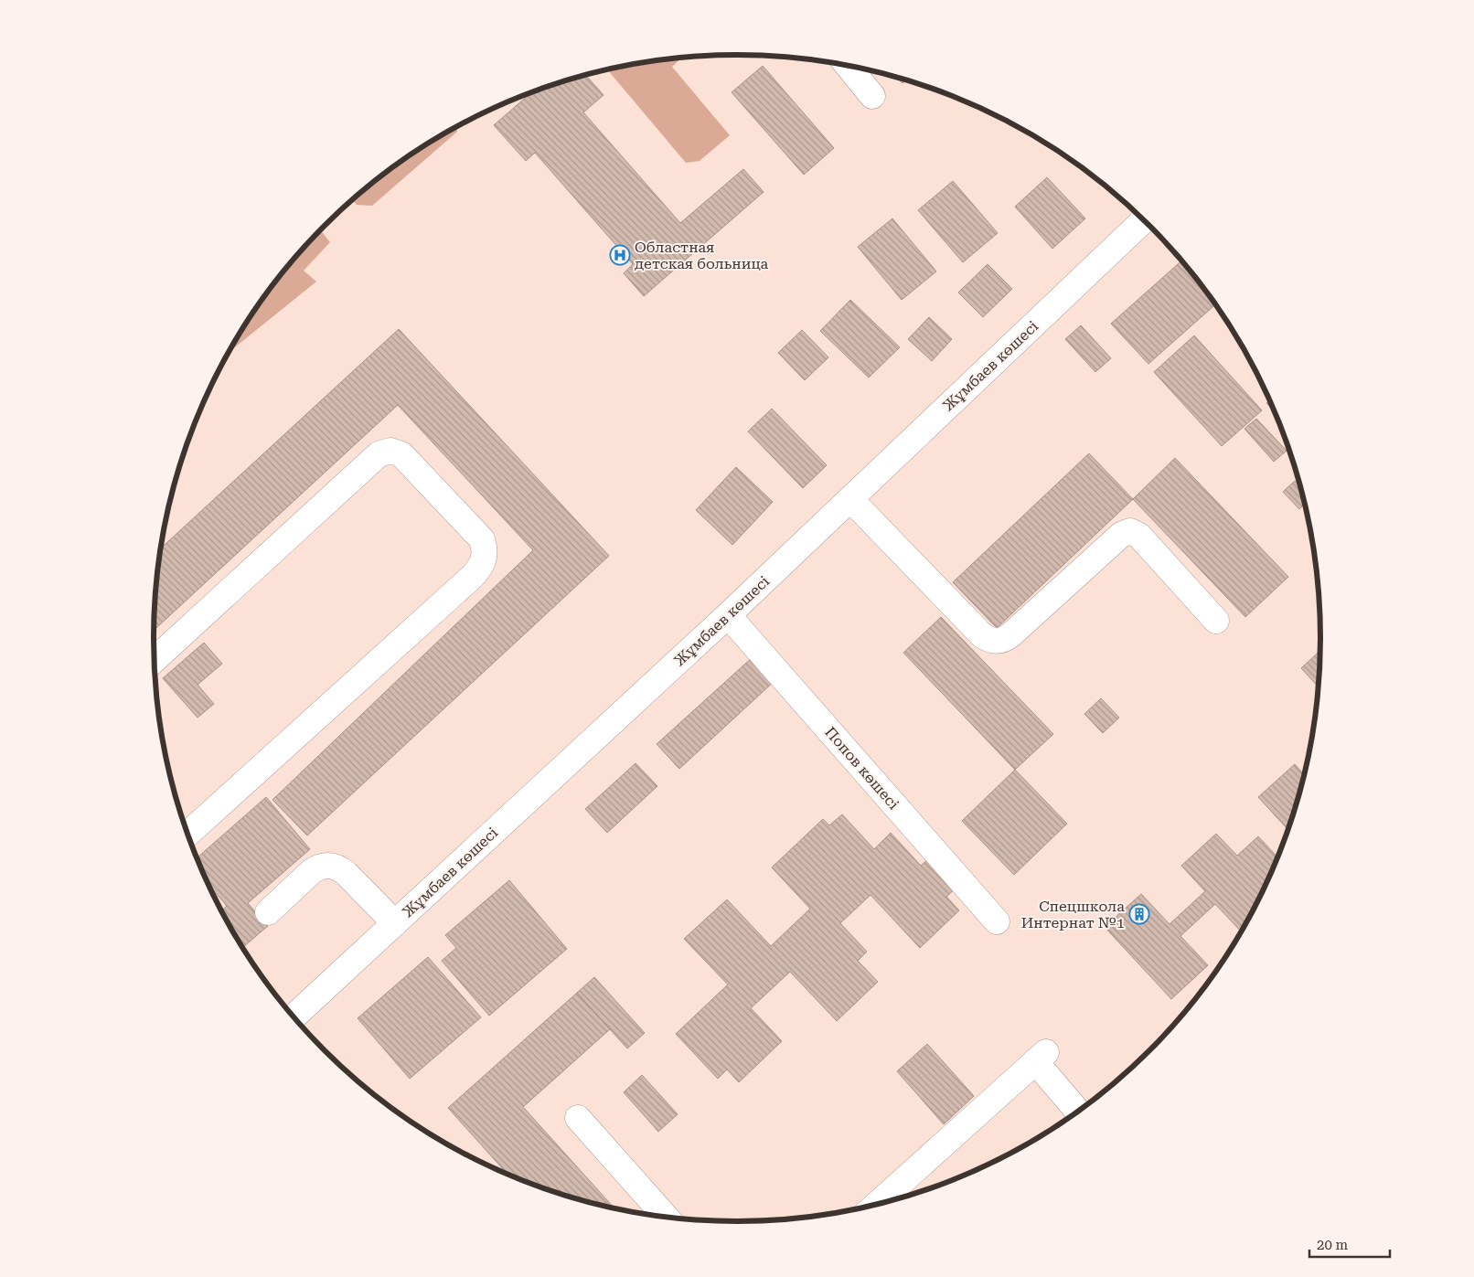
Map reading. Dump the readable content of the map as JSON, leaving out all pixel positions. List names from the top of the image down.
{
  "streets": {
    "street": ["Жұмбаев көшесі", "Попов көшесі"]
  },
  "crossings": [
    ["Жұмбаев көшесі", "Попов көшесі"]
  ],
  "places": {
    "hospital": ["Областная детская больница"],
    "building": ["Спецшкола Интернат №1"]
  },
  "scale_bar": "20 m"
}
